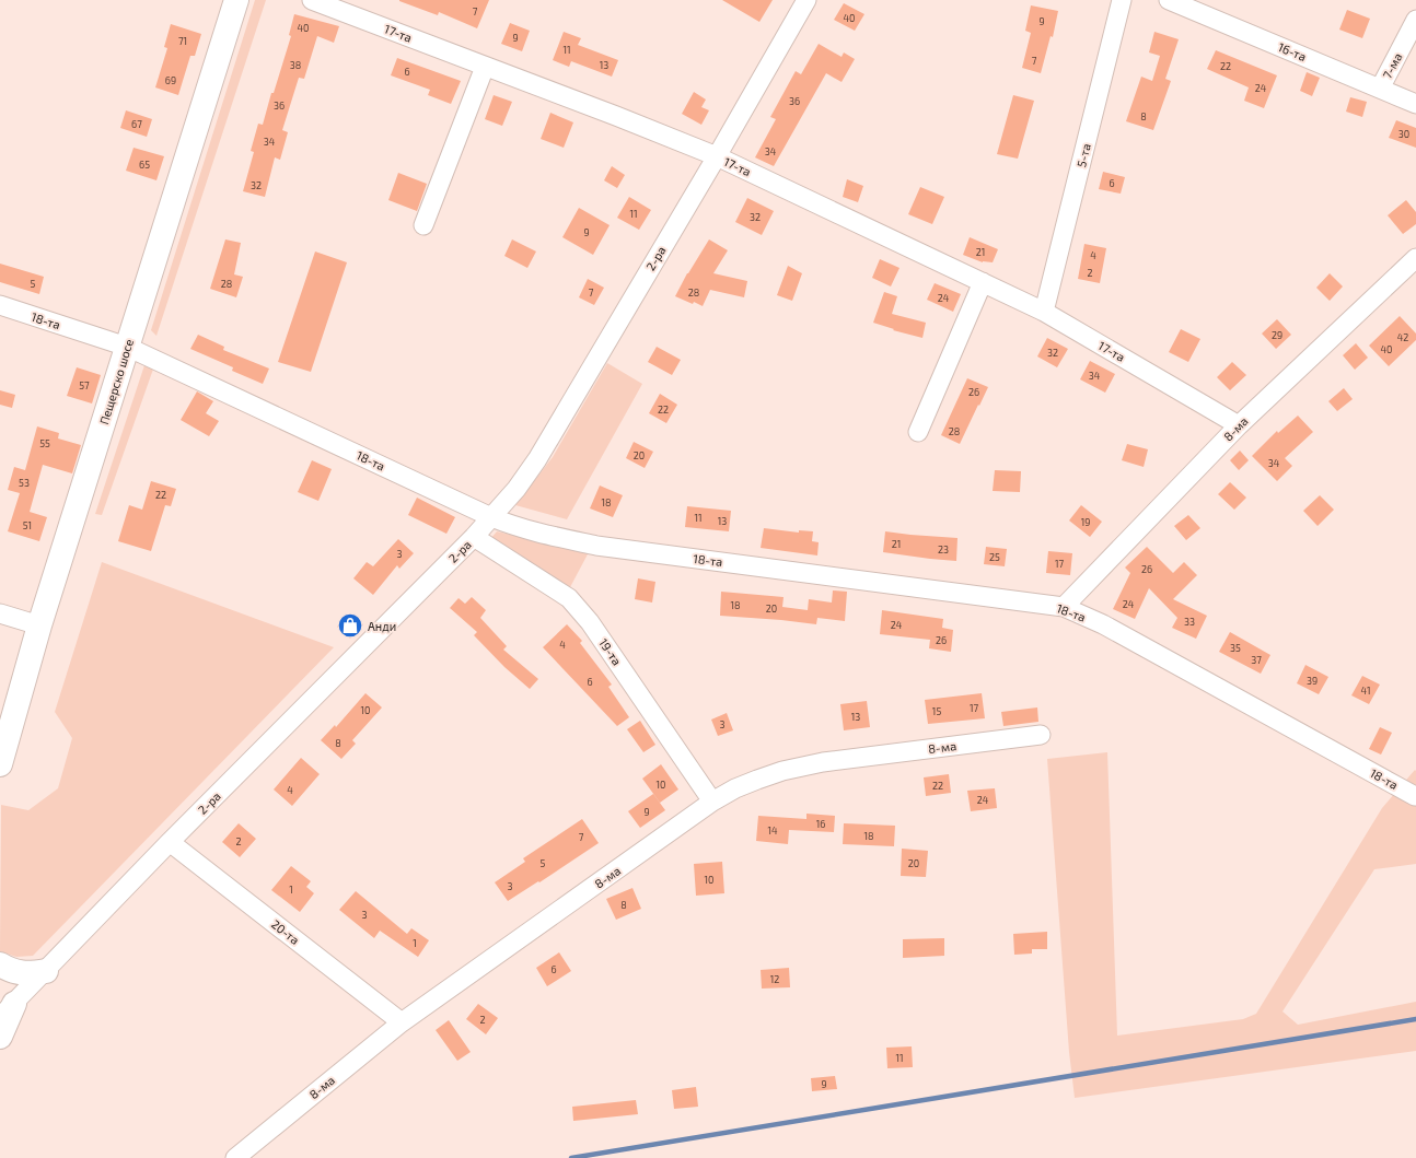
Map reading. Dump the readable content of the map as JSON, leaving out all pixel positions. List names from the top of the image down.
{
  "streets": {
    "main road": ["Пещерско шосе"],
    "street": [
      "17-та",
      "16-та",
      "7-ма",
      "5-та",
      "2-ра",
      "18-та",
      "8-ма",
      "19-та",
      "20-та"
    ]
  },
  "crossings": [
    ["17-та", "5-та"],
    ["17-та", "2-ра"],
    ["17-та", "8-ма"],
    ["16-та", "7-ма"],
    ["2-ра", "18-та"],
    ["2-ра", "19-та"],
    ["2-ра", "20-та"],
    ["18-та", "Пещерско шосе"],
    ["18-та", "8-ма"],
    ["8-ма", "19-та"],
    ["8-ма", "20-та"]
  ],
  "places": {
    "shop": ["Анди"]
  },
  "house_numbers": [
    "7",
    "40",
    "9",
    "40",
    "9",
    "71",
    "11",
    "7",
    "38",
    "13",
    "22",
    "6",
    "69",
    "24",
    "36",
    "36",
    "8",
    "67",
    "30",
    "34",
    "34",
    "65",
    "6",
    "32",
    "11",
    "32",
    "9",
    "21",
    "4",
    "2",
    "5",
    "28",
    "7",
    "28",
    "24",
    "29",
    "42",
    "40",
    "32",
    "34",
    "57",
    "26",
    "22",
    "28",
    "55",
    "20",
    "34",
    "53",
    "22",
    "18",
    "11",
    "13",
    "19",
    "51",
    "21",
    "23",
    "3",
    "25",
    "17",
    "26",
    "24",
    "18",
    "20",
    "33",
    "24",
    "26",
    "4",
    "35",
    "37",
    "39",
    "6",
    "41",
    "17",
    "10",
    "15",
    "13",
    "3",
    "8",
    "10",
    "22",
    "4",
    "24",
    "9",
    "16",
    "14",
    "18",
    "7",
    "2",
    "5",
    "20",
    "10",
    "3",
    "1",
    "8",
    "3",
    "1",
    "6",
    "12",
    "2",
    "11",
    "9"
  ]
}
